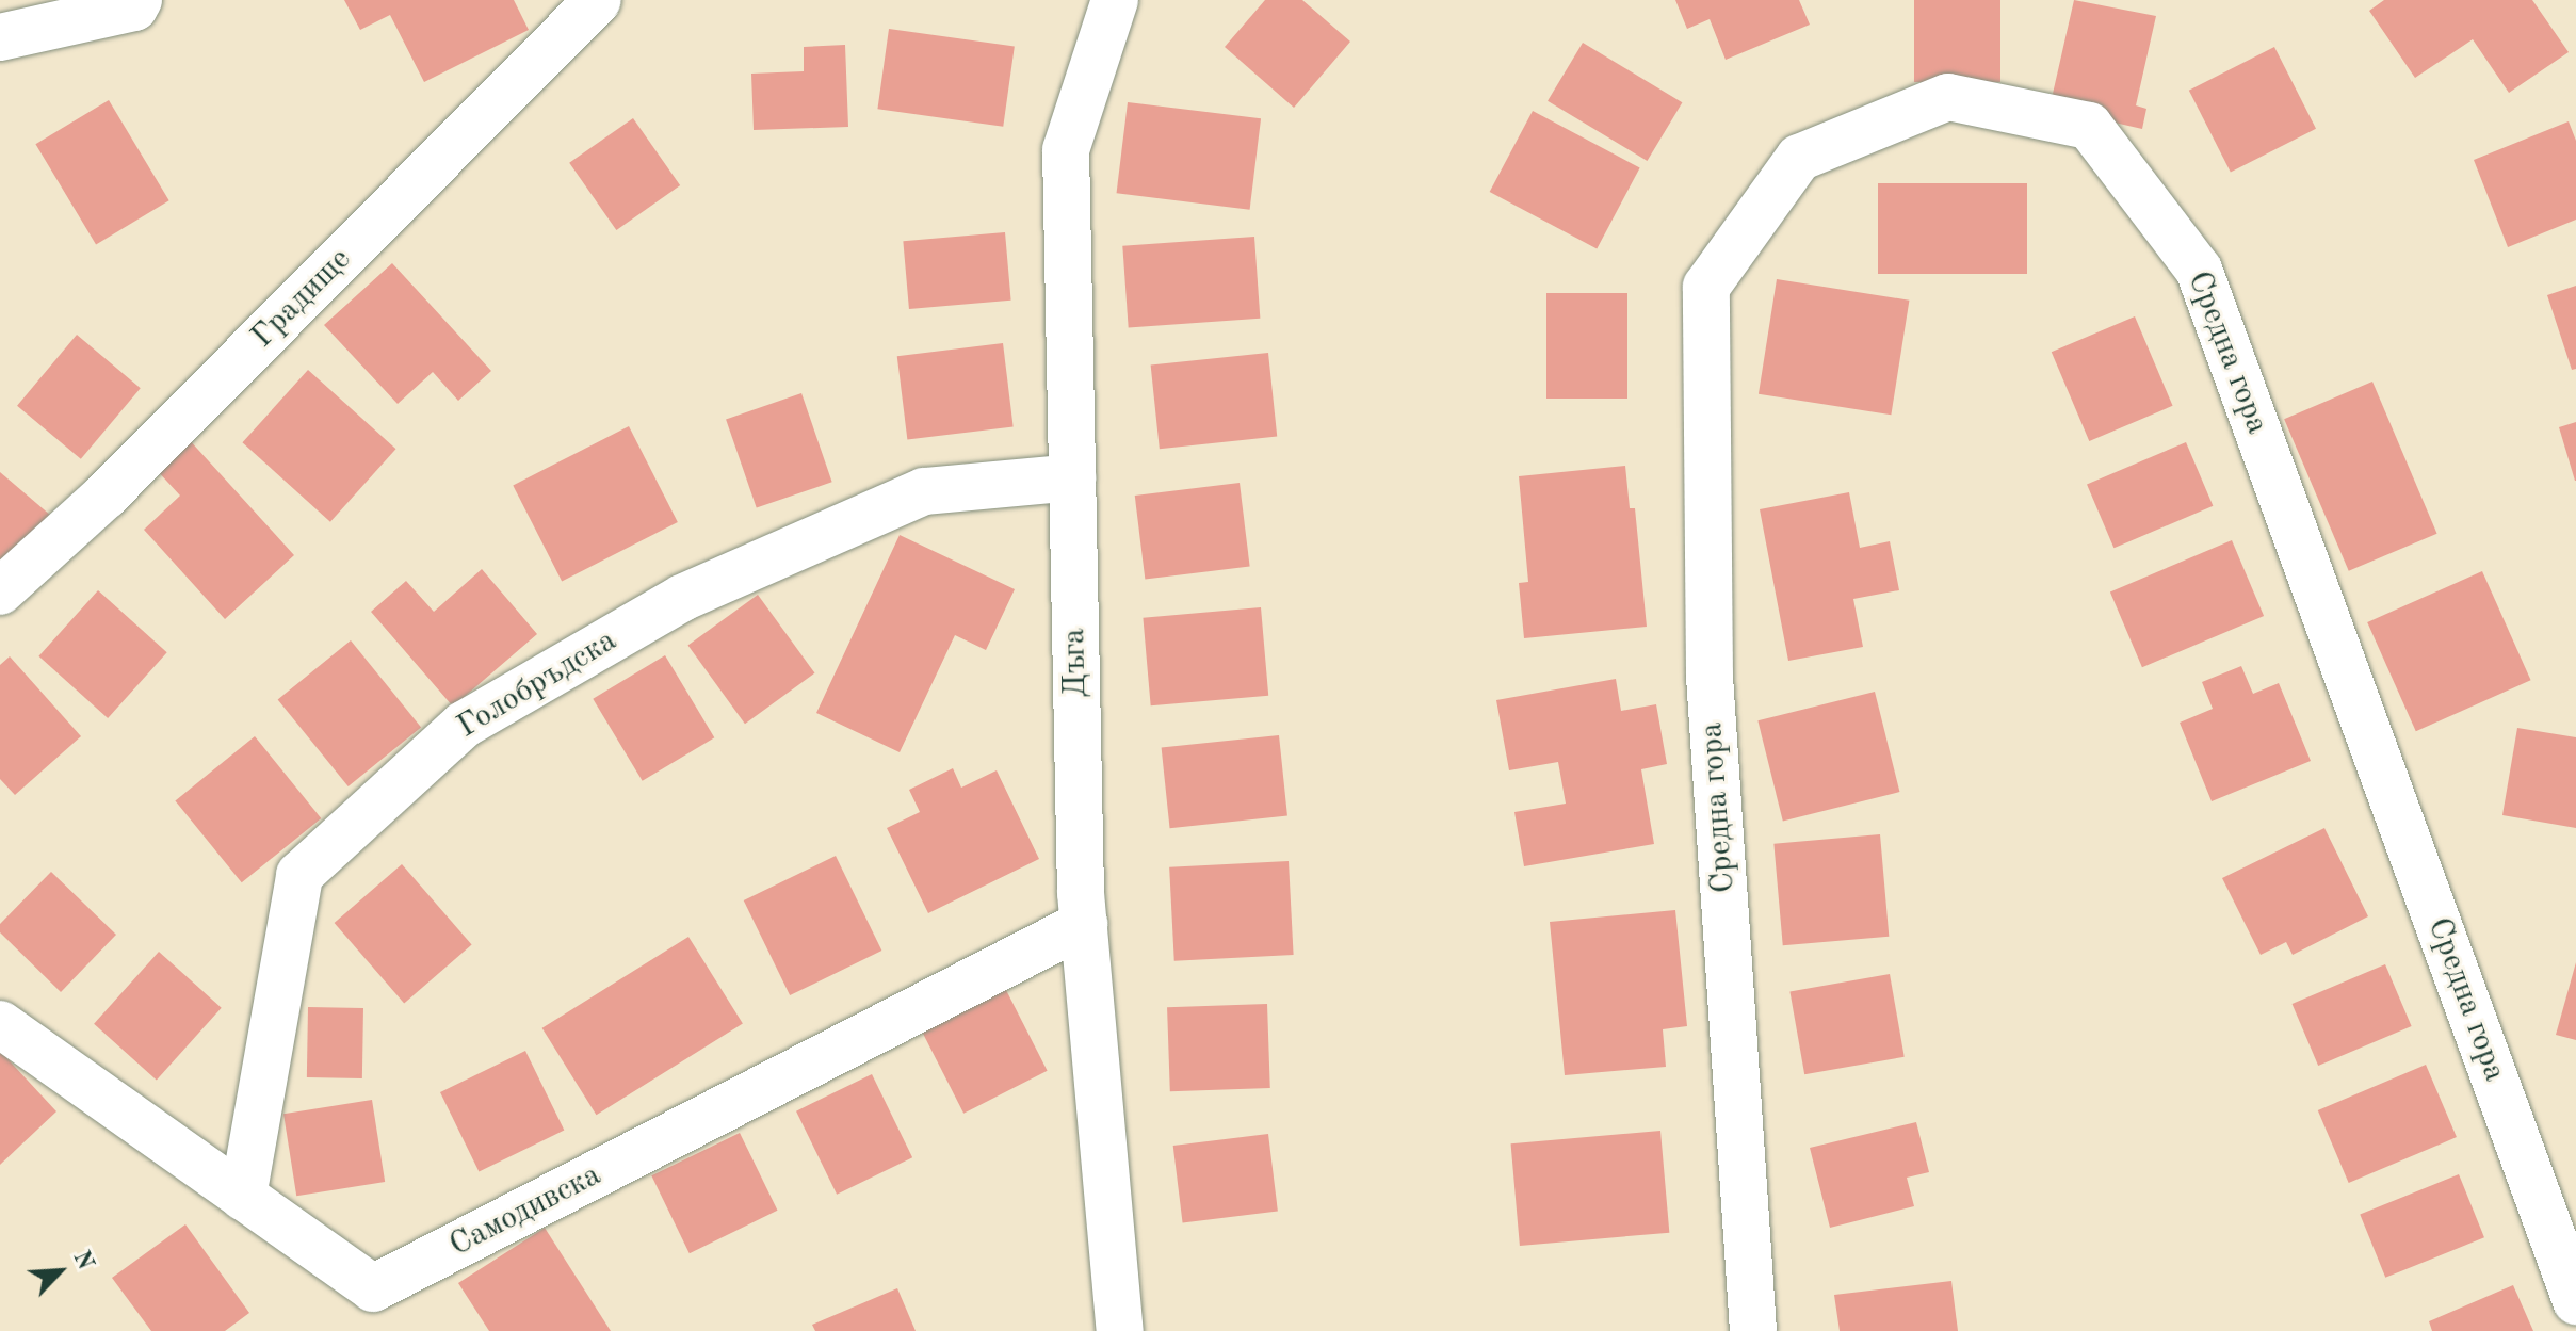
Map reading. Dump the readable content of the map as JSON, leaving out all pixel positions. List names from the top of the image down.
{
  "streets": {
    "street": [
      "Градище",
      "Средна гора",
      "Дъга",
      "Голобръдска",
      "Самодивска"
    ]
  },
  "crossings": [
    ["Дъга", "Голобръдска"],
    ["Дъга", "Самодивска"],
    ["Голобръдска", "Самодивска"]
  ],
  "north": "top right"
}
